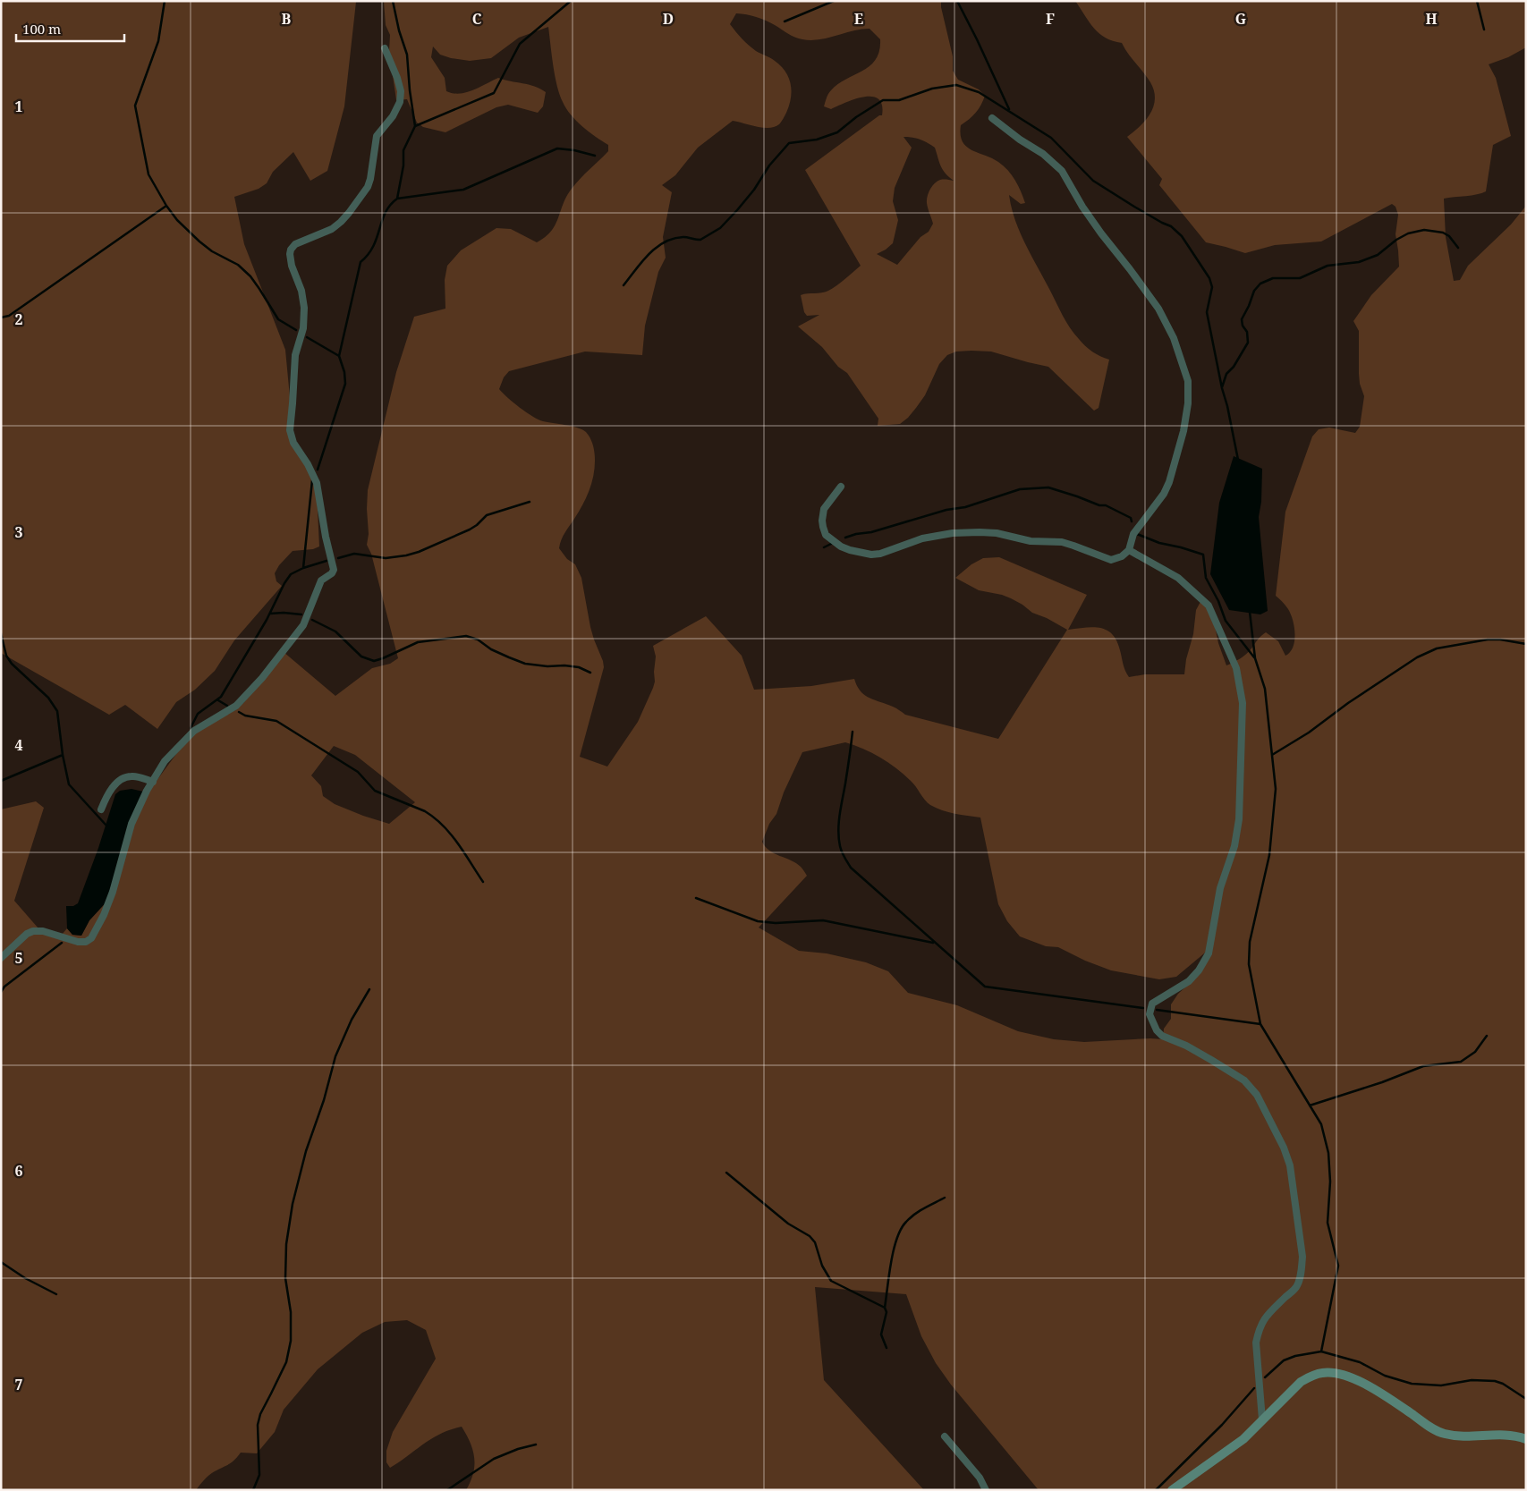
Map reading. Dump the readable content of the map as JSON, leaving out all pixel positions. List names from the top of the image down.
{
  "scale_bar": "100 m",
  "grid": {
    "columns": [
      "B",
      "C",
      "D",
      "E",
      "F",
      "G",
      "H"
    ],
    "rows": [
      "1",
      "2",
      "3",
      "4",
      "5",
      "6",
      "7"
    ]
  }
}
